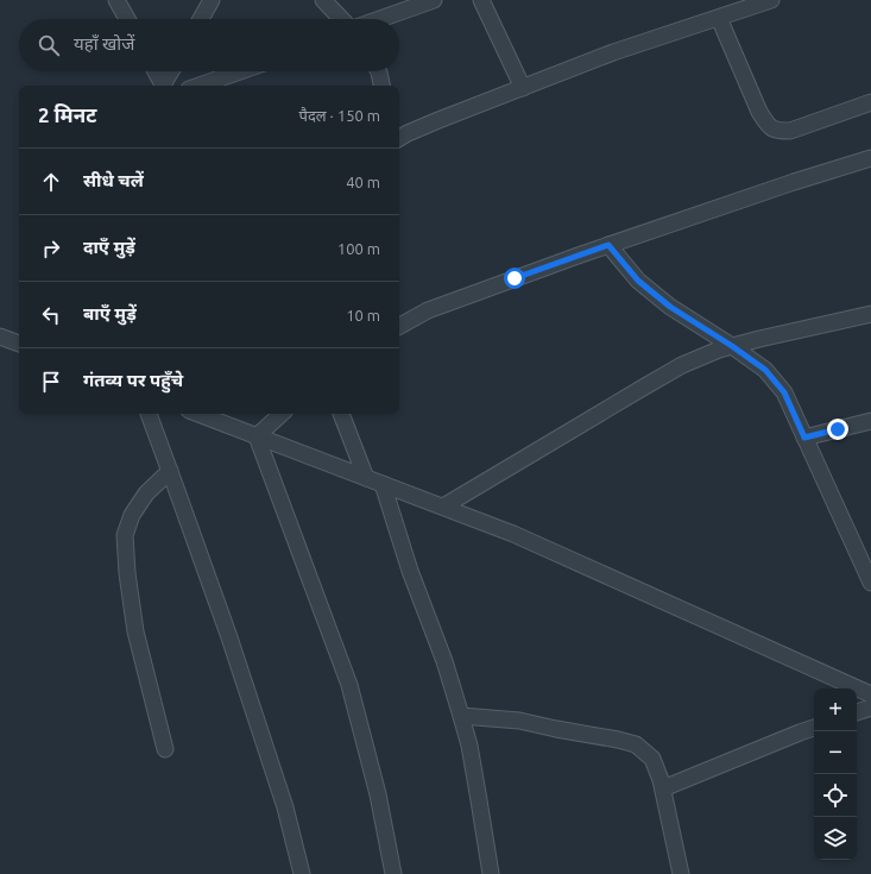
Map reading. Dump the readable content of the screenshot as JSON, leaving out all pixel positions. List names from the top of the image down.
{
  "page": {
    "search": "यहाँ खोजें",
    "heading": ["2 मिनट", "पैदल · 150 m"],
    "list": [
      ["सीधे चलें", "40 m"],
      ["दाएँ मुड़ें", "100 m"],
      ["बाएँ मुड़ें", "10 m"],
      "गंतव्य पर पहुँचे"
    ],
    "map_buttons": ["+", "−"]
  }
}
